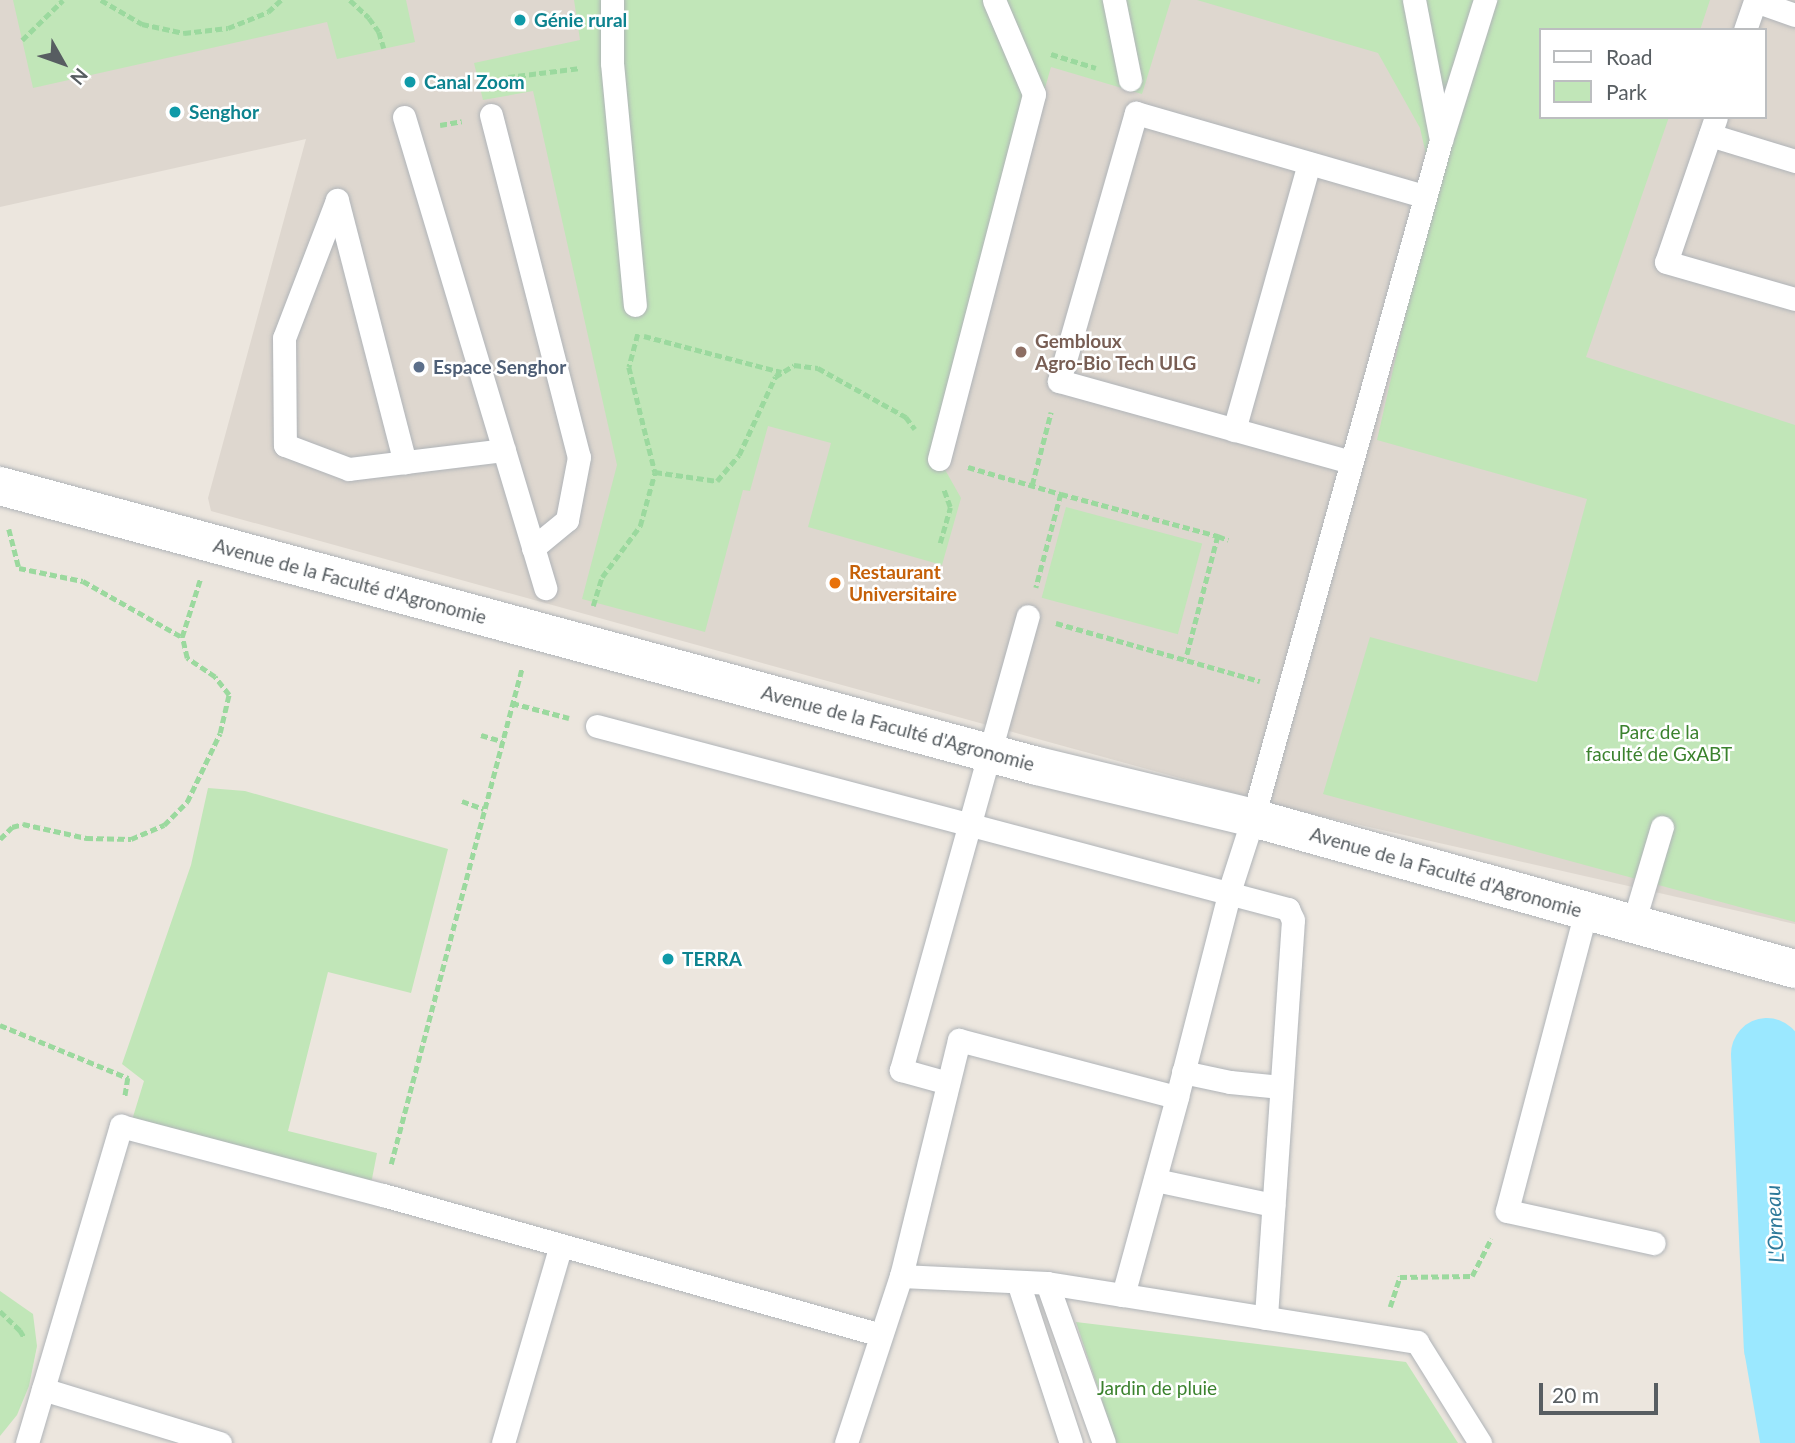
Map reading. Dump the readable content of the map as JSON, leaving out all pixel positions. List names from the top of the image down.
{
  "streets": {
    "street": ["Avenue de la Faculté d'Agronomie"]
  },
  "water": ["L'Orneau"],
  "parks": ["Parc de la faculté de GxABT", "Jardin de pluie"],
  "places": [
    "Génie rural",
    "Canal Zoom",
    "Senghor",
    "Gembloux Agro-Bio Tech ULG",
    "Espace Senghor",
    "Restaurant Universitaire",
    "TERRA"
  ],
  "legend": ["Road", "Park"],
  "scale_bar": "20 m",
  "north": "bottom right"
}
